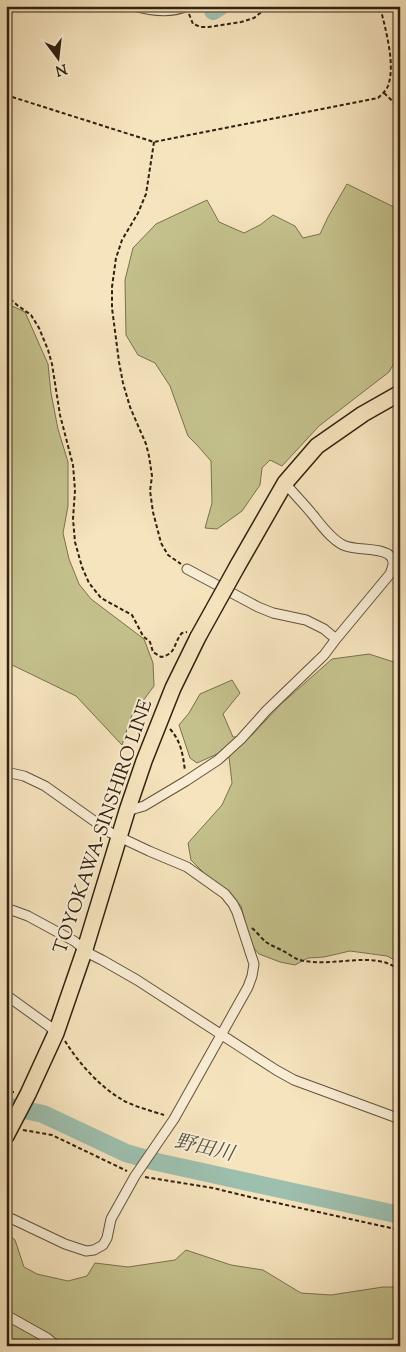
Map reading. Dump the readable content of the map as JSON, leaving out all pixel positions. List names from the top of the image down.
{
  "streets": {
    "main road": ["TOYOKAWA-SINSHIRO LINE"]
  },
  "water": ["野田川"],
  "north": "bottom"
}
